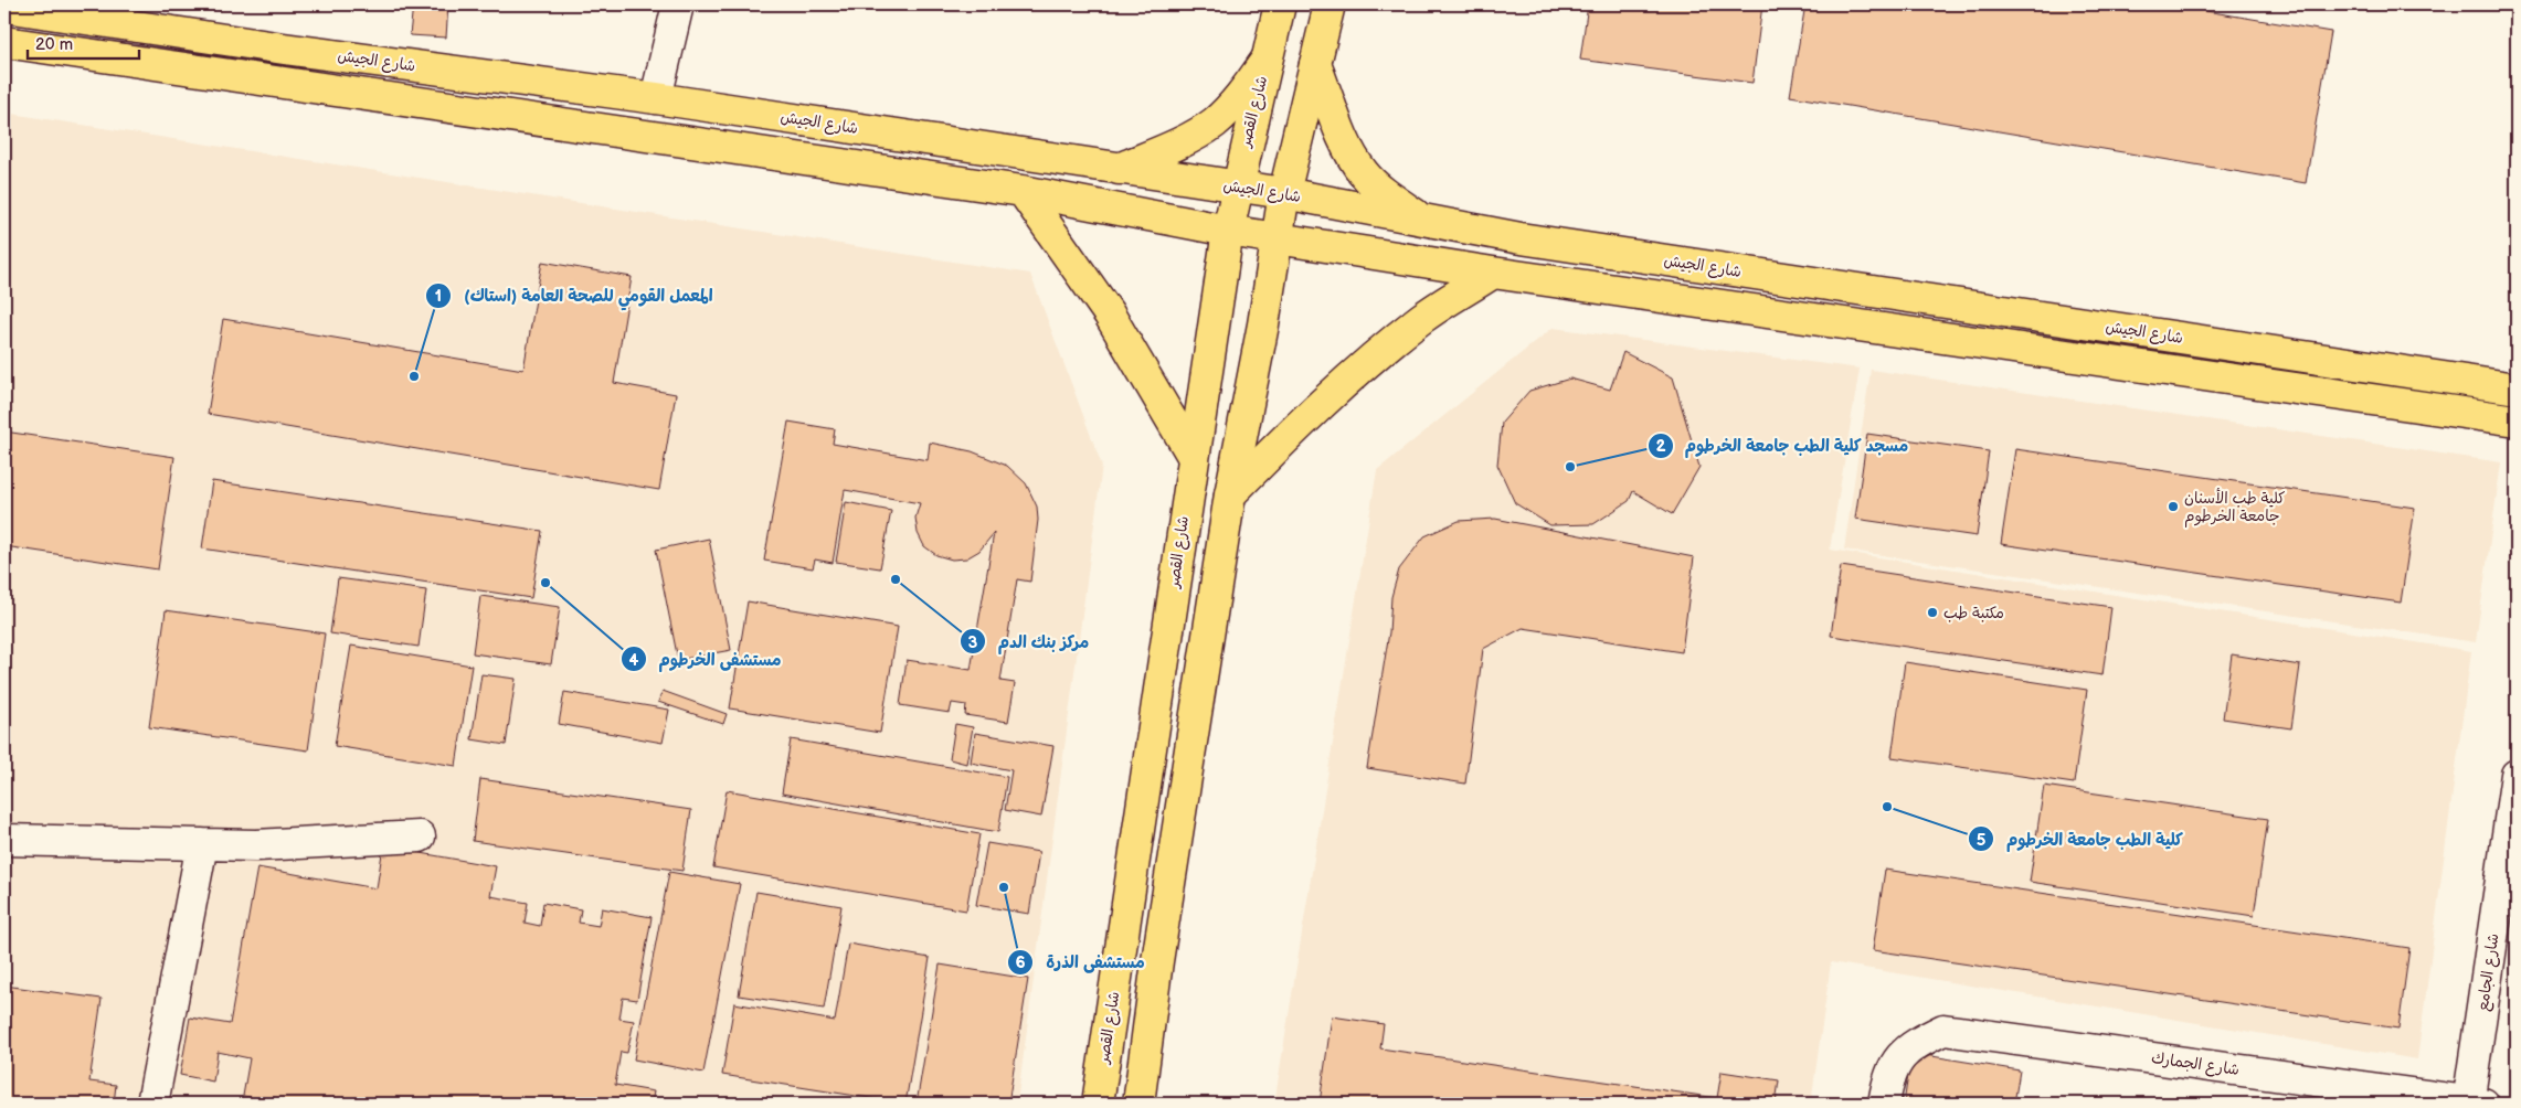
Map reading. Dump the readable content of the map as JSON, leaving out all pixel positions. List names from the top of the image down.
{
  "streets": {
    "main road": ["شارع الجيش", "شارع القصر"],
    "street": ["شارع الجامع", "شارع الجمارك"]
  },
  "crossings": [
    ["شارع الجيش", "شارع القصر"],
    ["شارع الجامع", "شارع الجمارك"]
  ],
  "places": [
    "المعمل القومي للصحة العامة (استاك)",
    "مسجد كلية الطب جامعة الخرطوم",
    "كلية طب الأسنان جامعة الخرطوم",
    "مركز بنك الدم",
    "مستشفى الخرطوم",
    "مكتبة طب",
    "كلية الطب جامعة الخرطوم",
    "مستشفى الذرة"
  ],
  "scale_bar": "20 m"
}
